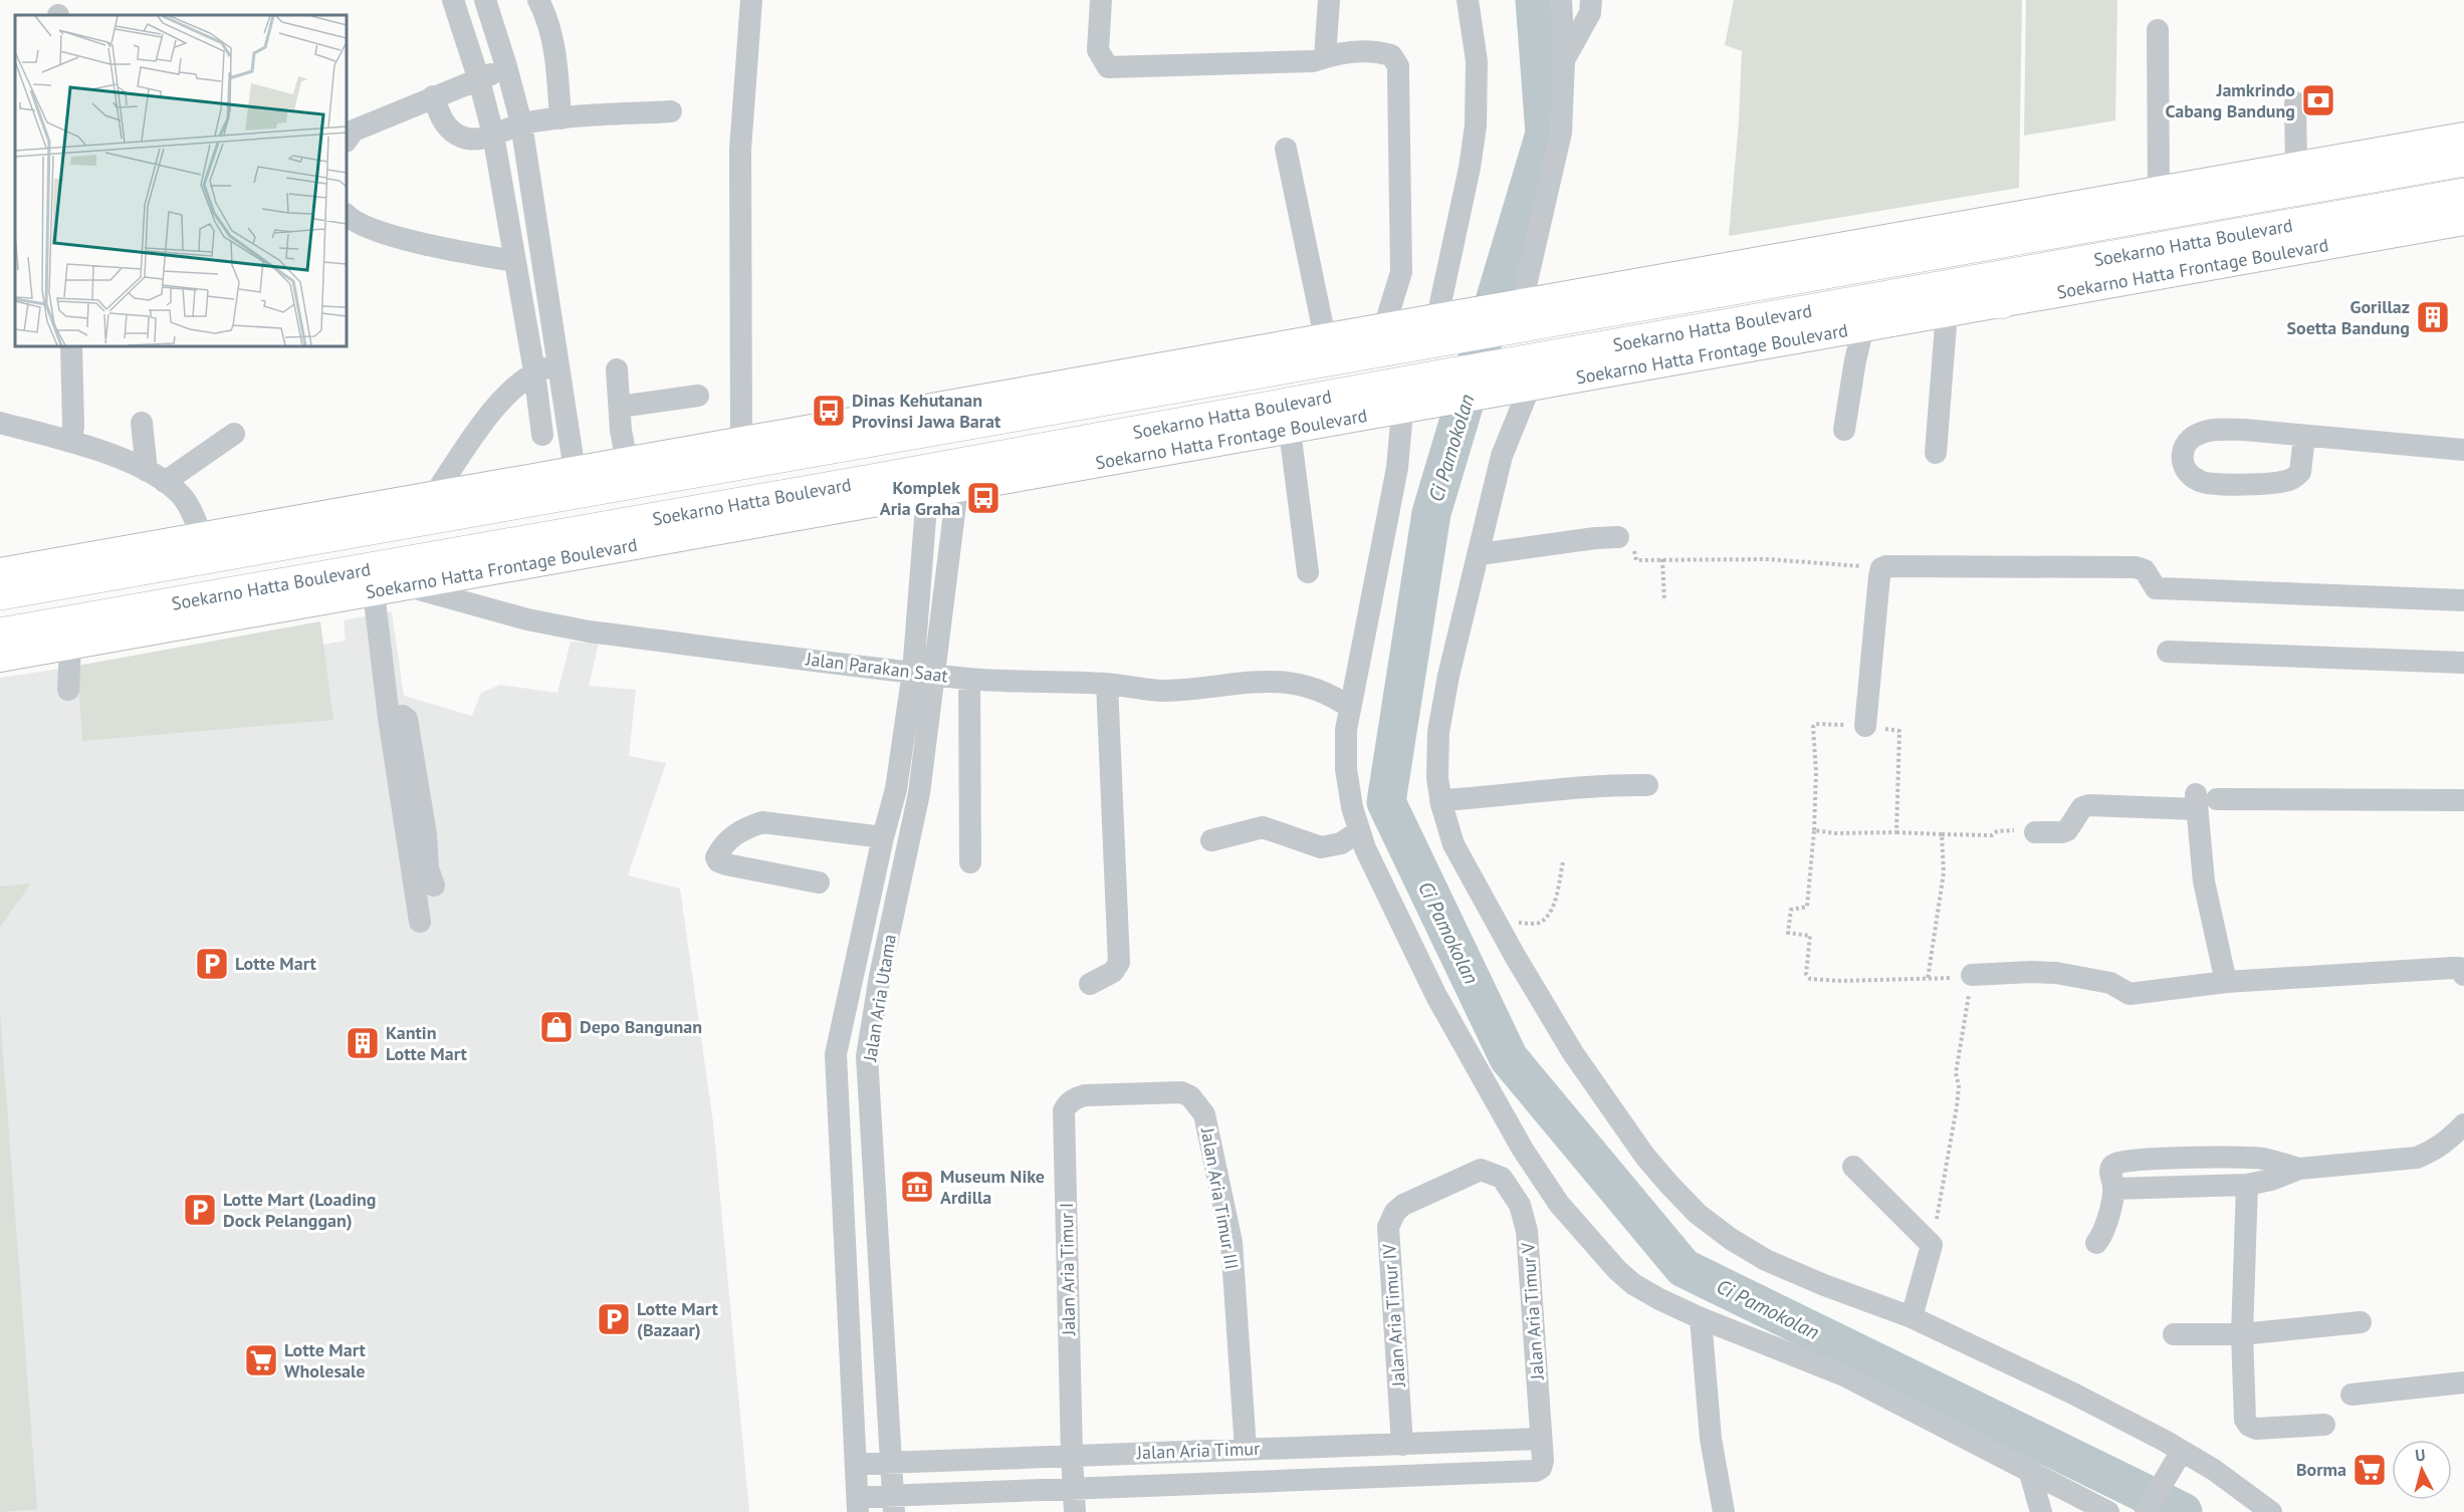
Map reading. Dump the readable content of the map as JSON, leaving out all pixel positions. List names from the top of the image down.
{
  "streets": {
    "highway": ["Soekarno Hatta Boulevard"],
    "main road": ["Soekarno Hatta Frontage Boulevard"],
    "street": [
      "Jalan Parakan Saat",
      "Jalan Aria Utama",
      "Jalan Aria Timur III",
      "Jalan Aria Timur I",
      "Jalan Aria Timur V",
      "Jalan Aria Timur IV",
      "Jalan Aria Timur"
    ]
  },
  "crossings": [
    ["Soekarno Hatta Boulevard", "Soekarno Hatta Frontage Boulevard"],
    ["Soekarno Hatta Boulevard", "Jalan Aria Utama"],
    ["Soekarno Hatta Frontage Boulevard", "Jalan Parakan Saat"],
    ["Soekarno Hatta Frontage Boulevard", "Jalan Aria Utama"],
    ["Jalan Parakan Saat", "Jalan Aria Utama"],
    ["Jalan Aria Utama", "Jalan Aria Timur"],
    ["Jalan Aria Timur III", "Jalan Aria Timur I"],
    ["Jalan Aria Timur III", "Jalan Aria Timur"],
    ["Jalan Aria Timur I", "Jalan Aria Timur"],
    ["Jalan Aria Timur V", "Jalan Aria Timur IV"],
    ["Jalan Aria Timur V", "Jalan Aria Timur"],
    ["Jalan Aria Timur IV", "Jalan Aria Timur"]
  ],
  "water": ["Ci Pamokolan"],
  "places": {
    "bank": ["Jamkrindo Cabang Bandung"],
    "building": ["Gorillaz Soetta Bandung", "Kantin Lotte Mart"],
    "bus stop": ["Dinas Kehutanan Provinsi Jawa Barat", "Komplek Aria Graha"],
    "parking": ["Lotte Mart", "Lotte Mart (Loading Dock Pelanggan)", "Lotte Mart (Bazaar)"],
    "shop": ["Depo Bangunan"],
    "museum": ["Museum Nike Ardilla"],
    "supermarket": ["Lotte Mart Wholesale", "Borma"]
  },
  "north": "top"
}
